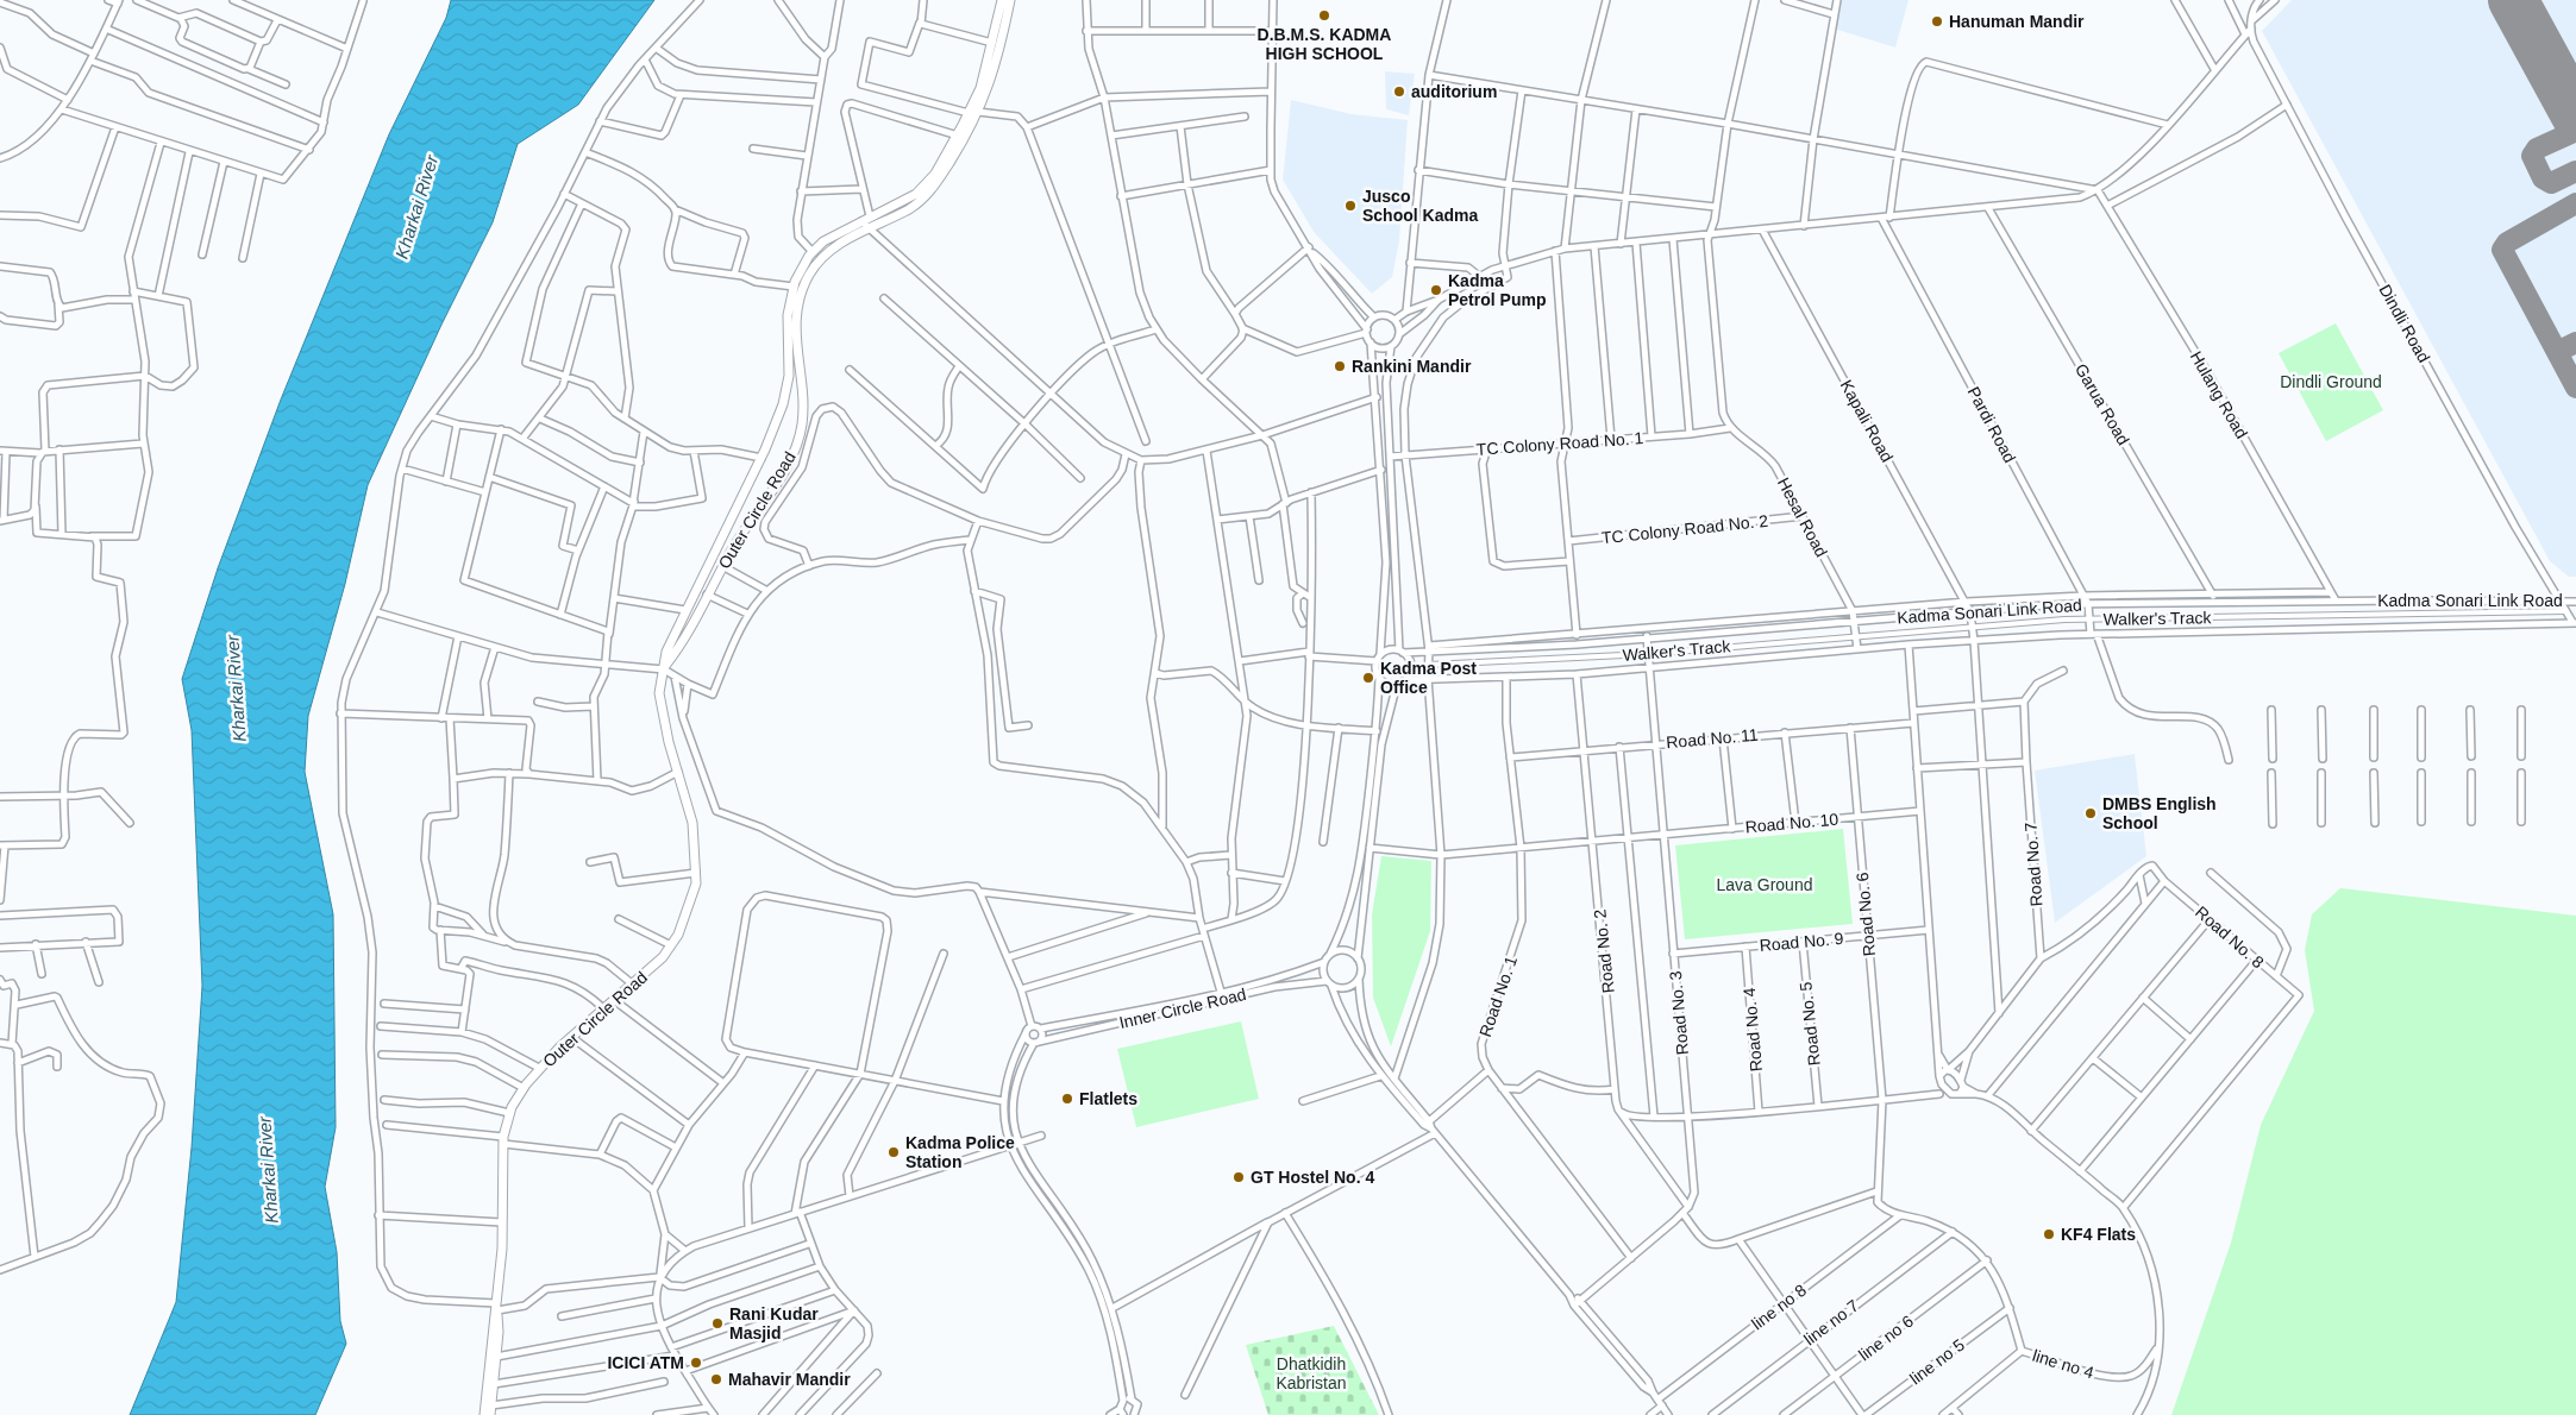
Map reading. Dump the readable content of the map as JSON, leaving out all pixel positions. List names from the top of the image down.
{
  "streets": {
    "main road": ["Outer Circle Road"],
    "street": [
      "Dindli Road",
      "Hulang Road",
      "Garua Road",
      "Kapali Road",
      "Pardi Road",
      "TC Colony Road No. 1",
      "Hesal Road",
      "TC Colony Road No. 2",
      "Kadma Sonari Link Road",
      "Walker's Track",
      "Road No. 11",
      "Road No. 10",
      "Road No. 7",
      "Road No. 6",
      "Road No. 8",
      "Road No. 9",
      "Road No. 2",
      "Road No. 1",
      "Inner Circle Road",
      "Road No. 3",
      "Road No. 5",
      "Road No. 4",
      "line no 8",
      "line no 7",
      "line no 6",
      "line no 5",
      "line no 4"
    ]
  },
  "crossings": [
    ["Dindli Road", "Kadma Sonari Link Road"],
    ["Dindli Road", "Walker's Track"],
    ["Hulang Road", "Kadma Sonari Link Road"],
    ["Garua Road", "Kadma Sonari Link Road"],
    ["Kapali Road", "Kadma Sonari Link Road"],
    ["Kapali Road", "Walker's Track"],
    ["Pardi Road", "Kadma Sonari Link Road"],
    ["Pardi Road", "Walker's Track"],
    ["TC Colony Road No. 1", "Hesal Road"],
    ["Hesal Road", "TC Colony Road No. 2"],
    ["Hesal Road", "Kadma Sonari Link Road"],
    ["Hesal Road", "Walker's Track"],
    ["Kadma Sonari Link Road", "Road No. 2"],
    ["Kadma Sonari Link Road", "Road No. 1"],
    ["Kadma Sonari Link Road", "Road No. 3"],
    ["Walker's Track", "Road No. 3"],
    ["Road No. 11", "Road No. 6"],
    ["Road No. 11", "Road No. 2"],
    ["Road No. 11", "Road No. 1"],
    ["Road No. 11", "Road No. 3"],
    ["Road No. 10", "Road No. 6"],
    ["Road No. 10", "Road No. 2"],
    ["Road No. 10", "Road No. 1"],
    ["Road No. 10", "Road No. 3"],
    ["Road No. 6", "Road No. 9"],
    ["Road No. 9", "Road No. 3"],
    ["Road No. 9", "Road No. 5"],
    ["Road No. 9", "Road No. 4"],
    ["Road No. 2", "Road No. 3"]
  ],
  "water": ["Kharkai River"],
  "parks": ["Dindli Ground", "Lava Ground", "Dhatkidih Kabristan"],
  "places": [
    "D.B.M.S. KADMA HIGH SCHOOL",
    "Hanuman Mandir",
    "auditorium",
    "Jusco School Kadma",
    "Kadma Petrol Pump",
    "Rankini Mandir",
    "Kadma Post Office",
    "DMBS English School",
    "Flatlets",
    "Kadma Police Station",
    "GT Hostel No. 4",
    "KF4 Flats",
    "Rani Kudar Masjid",
    "ICICI ATM",
    "Mahavir Mandir"
  ]
}
